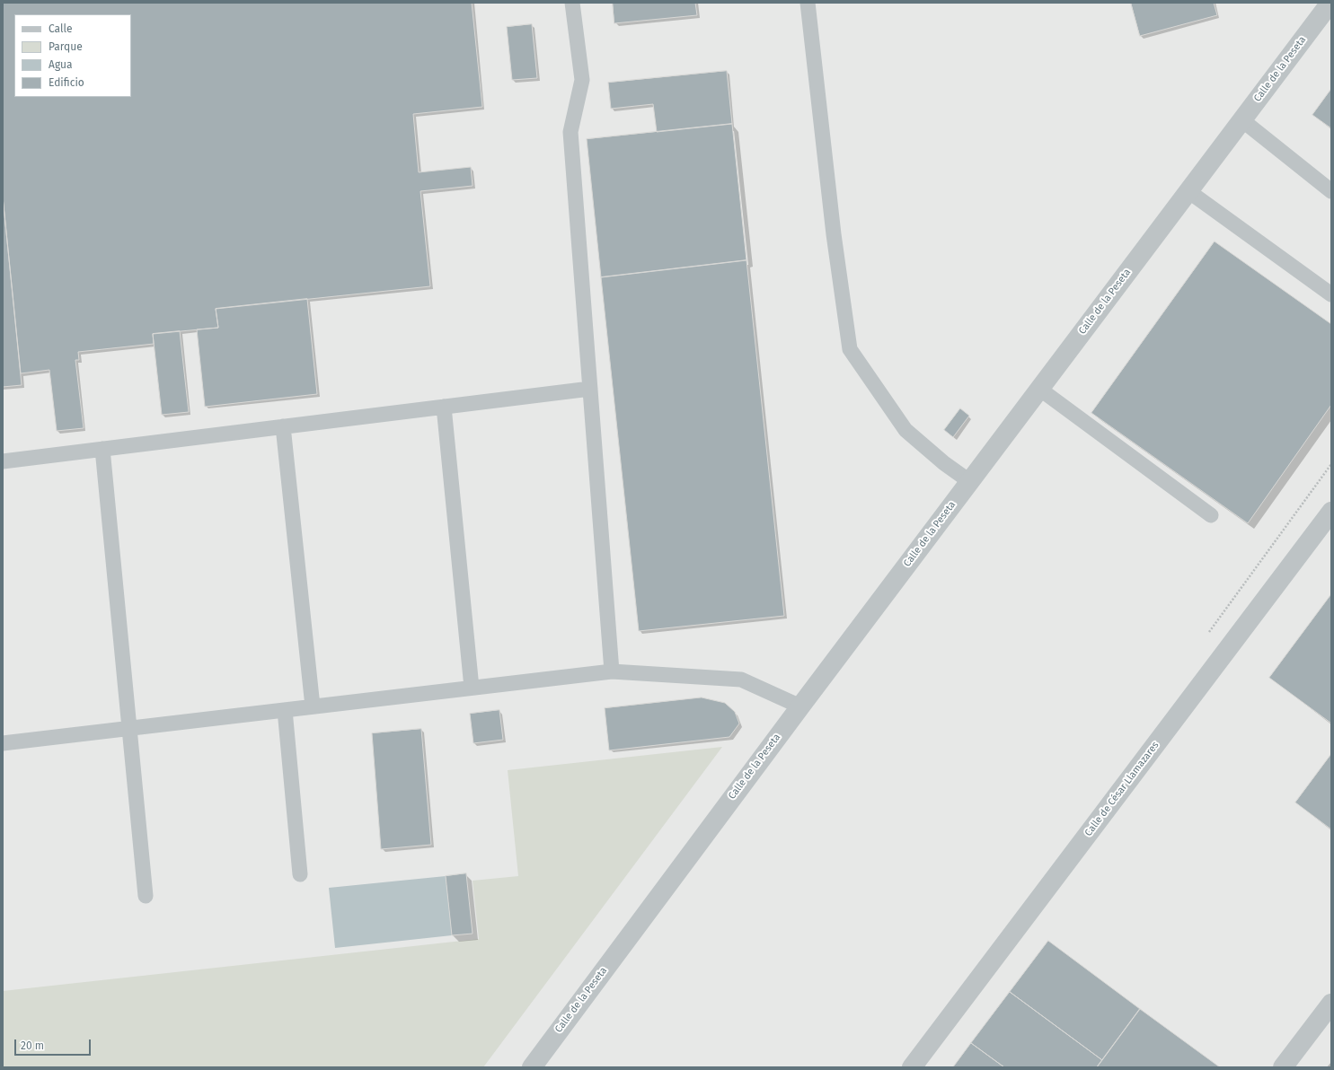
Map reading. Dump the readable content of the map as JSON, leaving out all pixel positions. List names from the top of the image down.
{
  "streets": {
    "street": ["Calle de la Peseta", "Calle de César Llamazares"]
  },
  "legend": [
    "Calle",
    "Parque",
    "Agua",
    "Edificio"
  ],
  "scale_bar": "20 m"
}
